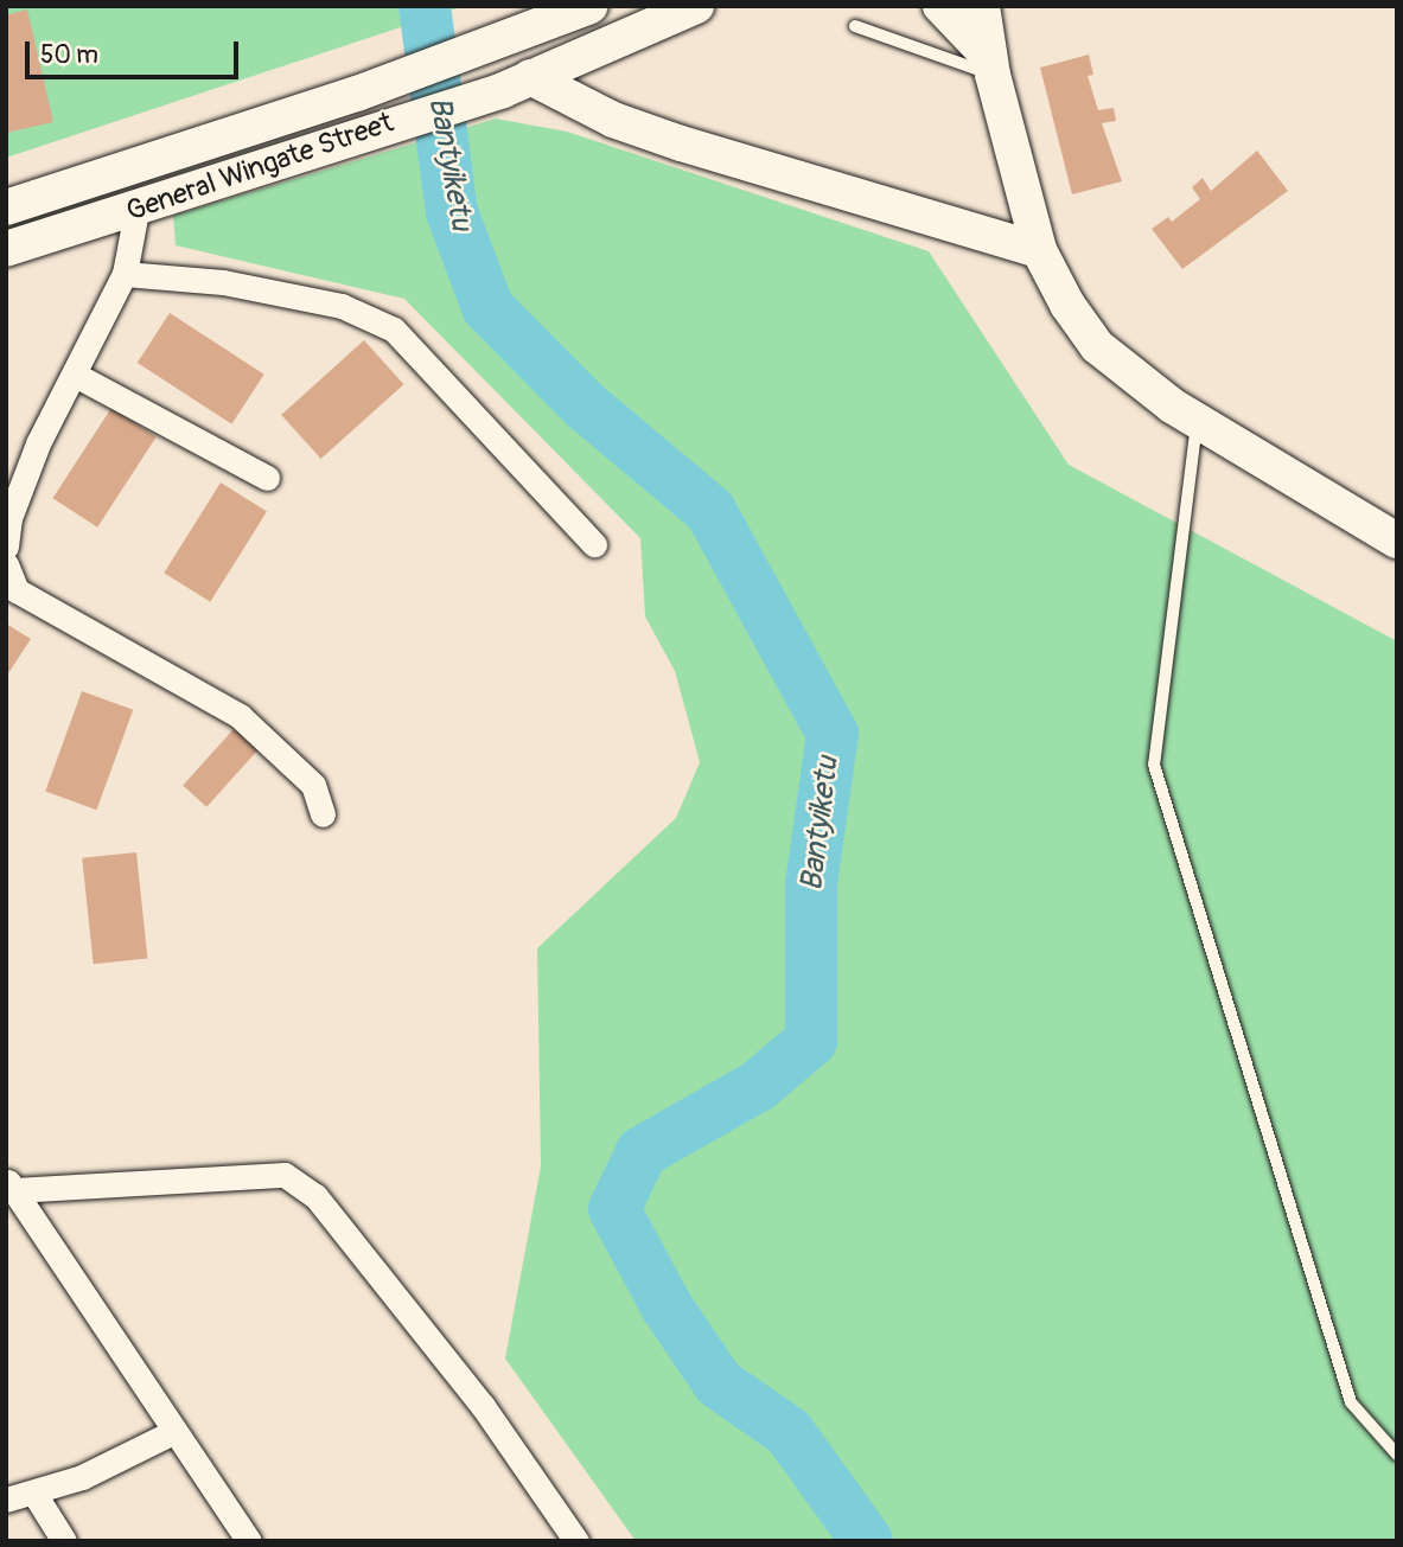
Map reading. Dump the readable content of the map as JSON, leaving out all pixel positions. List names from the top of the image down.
{
  "streets": {
    "main road": ["General Wingate Street"]
  },
  "water": ["Bantyiketu"],
  "scale_bar": "50 m"
}
